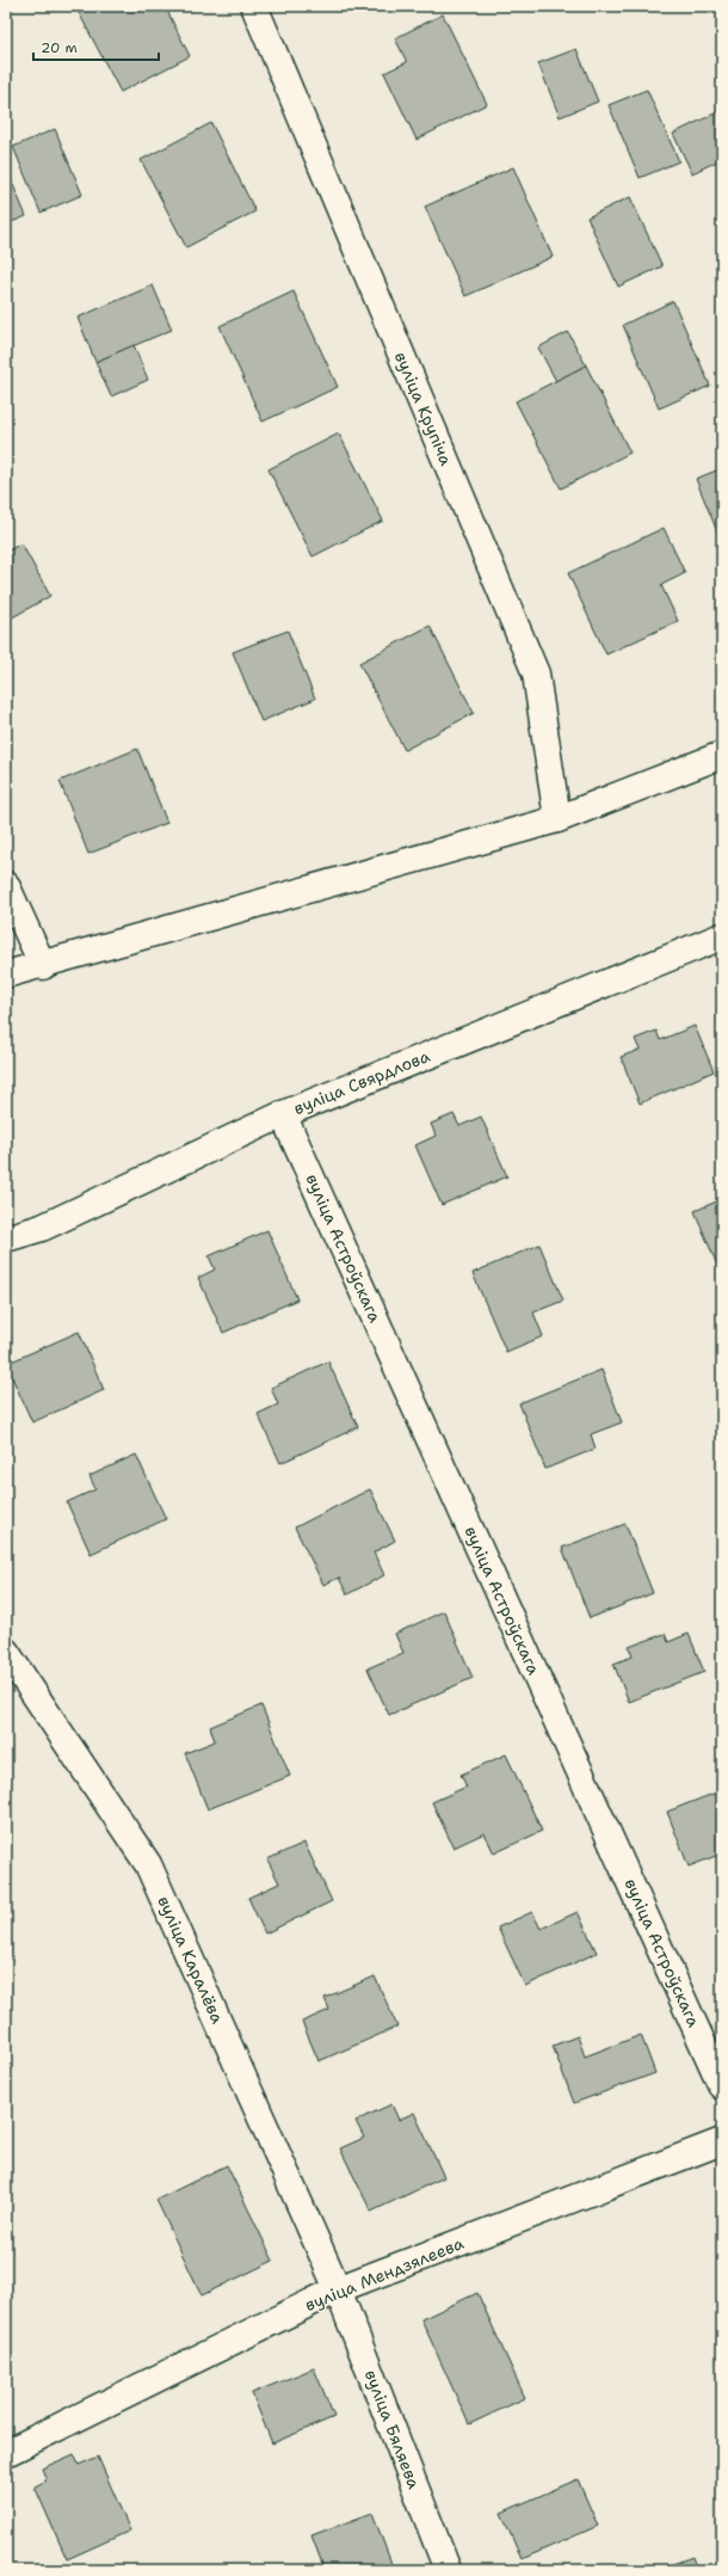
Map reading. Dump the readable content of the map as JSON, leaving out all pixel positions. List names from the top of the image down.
{
  "streets": {
    "street": [
      "вуліца Крупіча",
      "вуліца Свярдлова",
      "вуліца Астроўскага",
      "вуліца Каралёва",
      "вуліца Мендзялеева",
      "вуліца Бяляева"
    ]
  },
  "crossings": [
    ["вуліца Свярдлова", "вуліца Астроўскага"],
    ["вуліца Каралёва", "вуліца Мендзялеева"],
    ["вуліца Каралёва", "вуліца Бяляева"],
    ["вуліца Мендзялеева", "вуліца Бяляева"]
  ],
  "scale_bar": "20 m"
}
